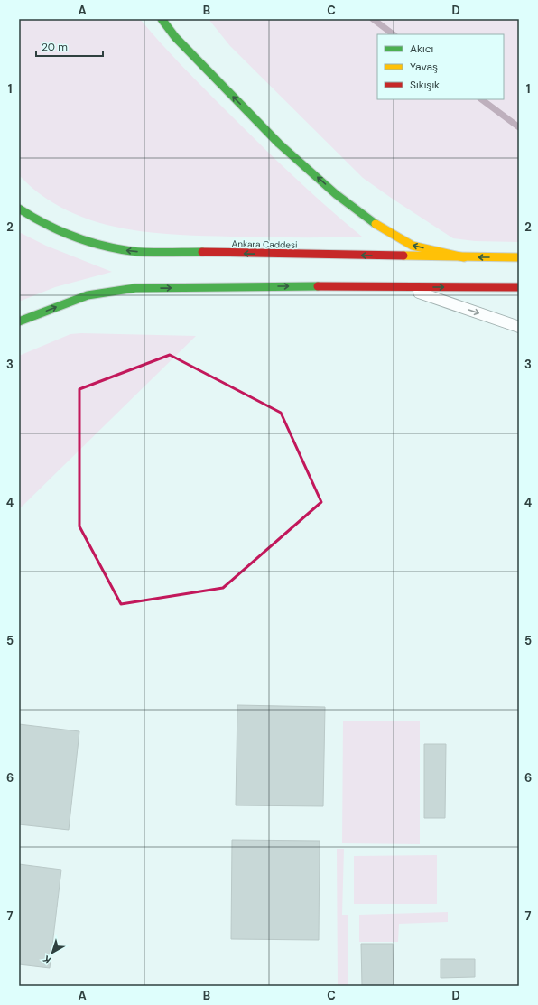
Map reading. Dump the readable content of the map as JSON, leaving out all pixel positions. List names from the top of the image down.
{
  "streets": {
    "main road": ["Ankara Caddesi"]
  },
  "legend": ["Akıcı", "Yavaş", "Sıkışık"],
  "scale_bar": "20 m",
  "north": "bottom left",
  "grid": {
    "columns": [
      "A",
      "B",
      "C",
      "D"
    ],
    "rows": [
      "1",
      "2",
      "3",
      "4",
      "5",
      "6",
      "7"
    ]
  }
}
